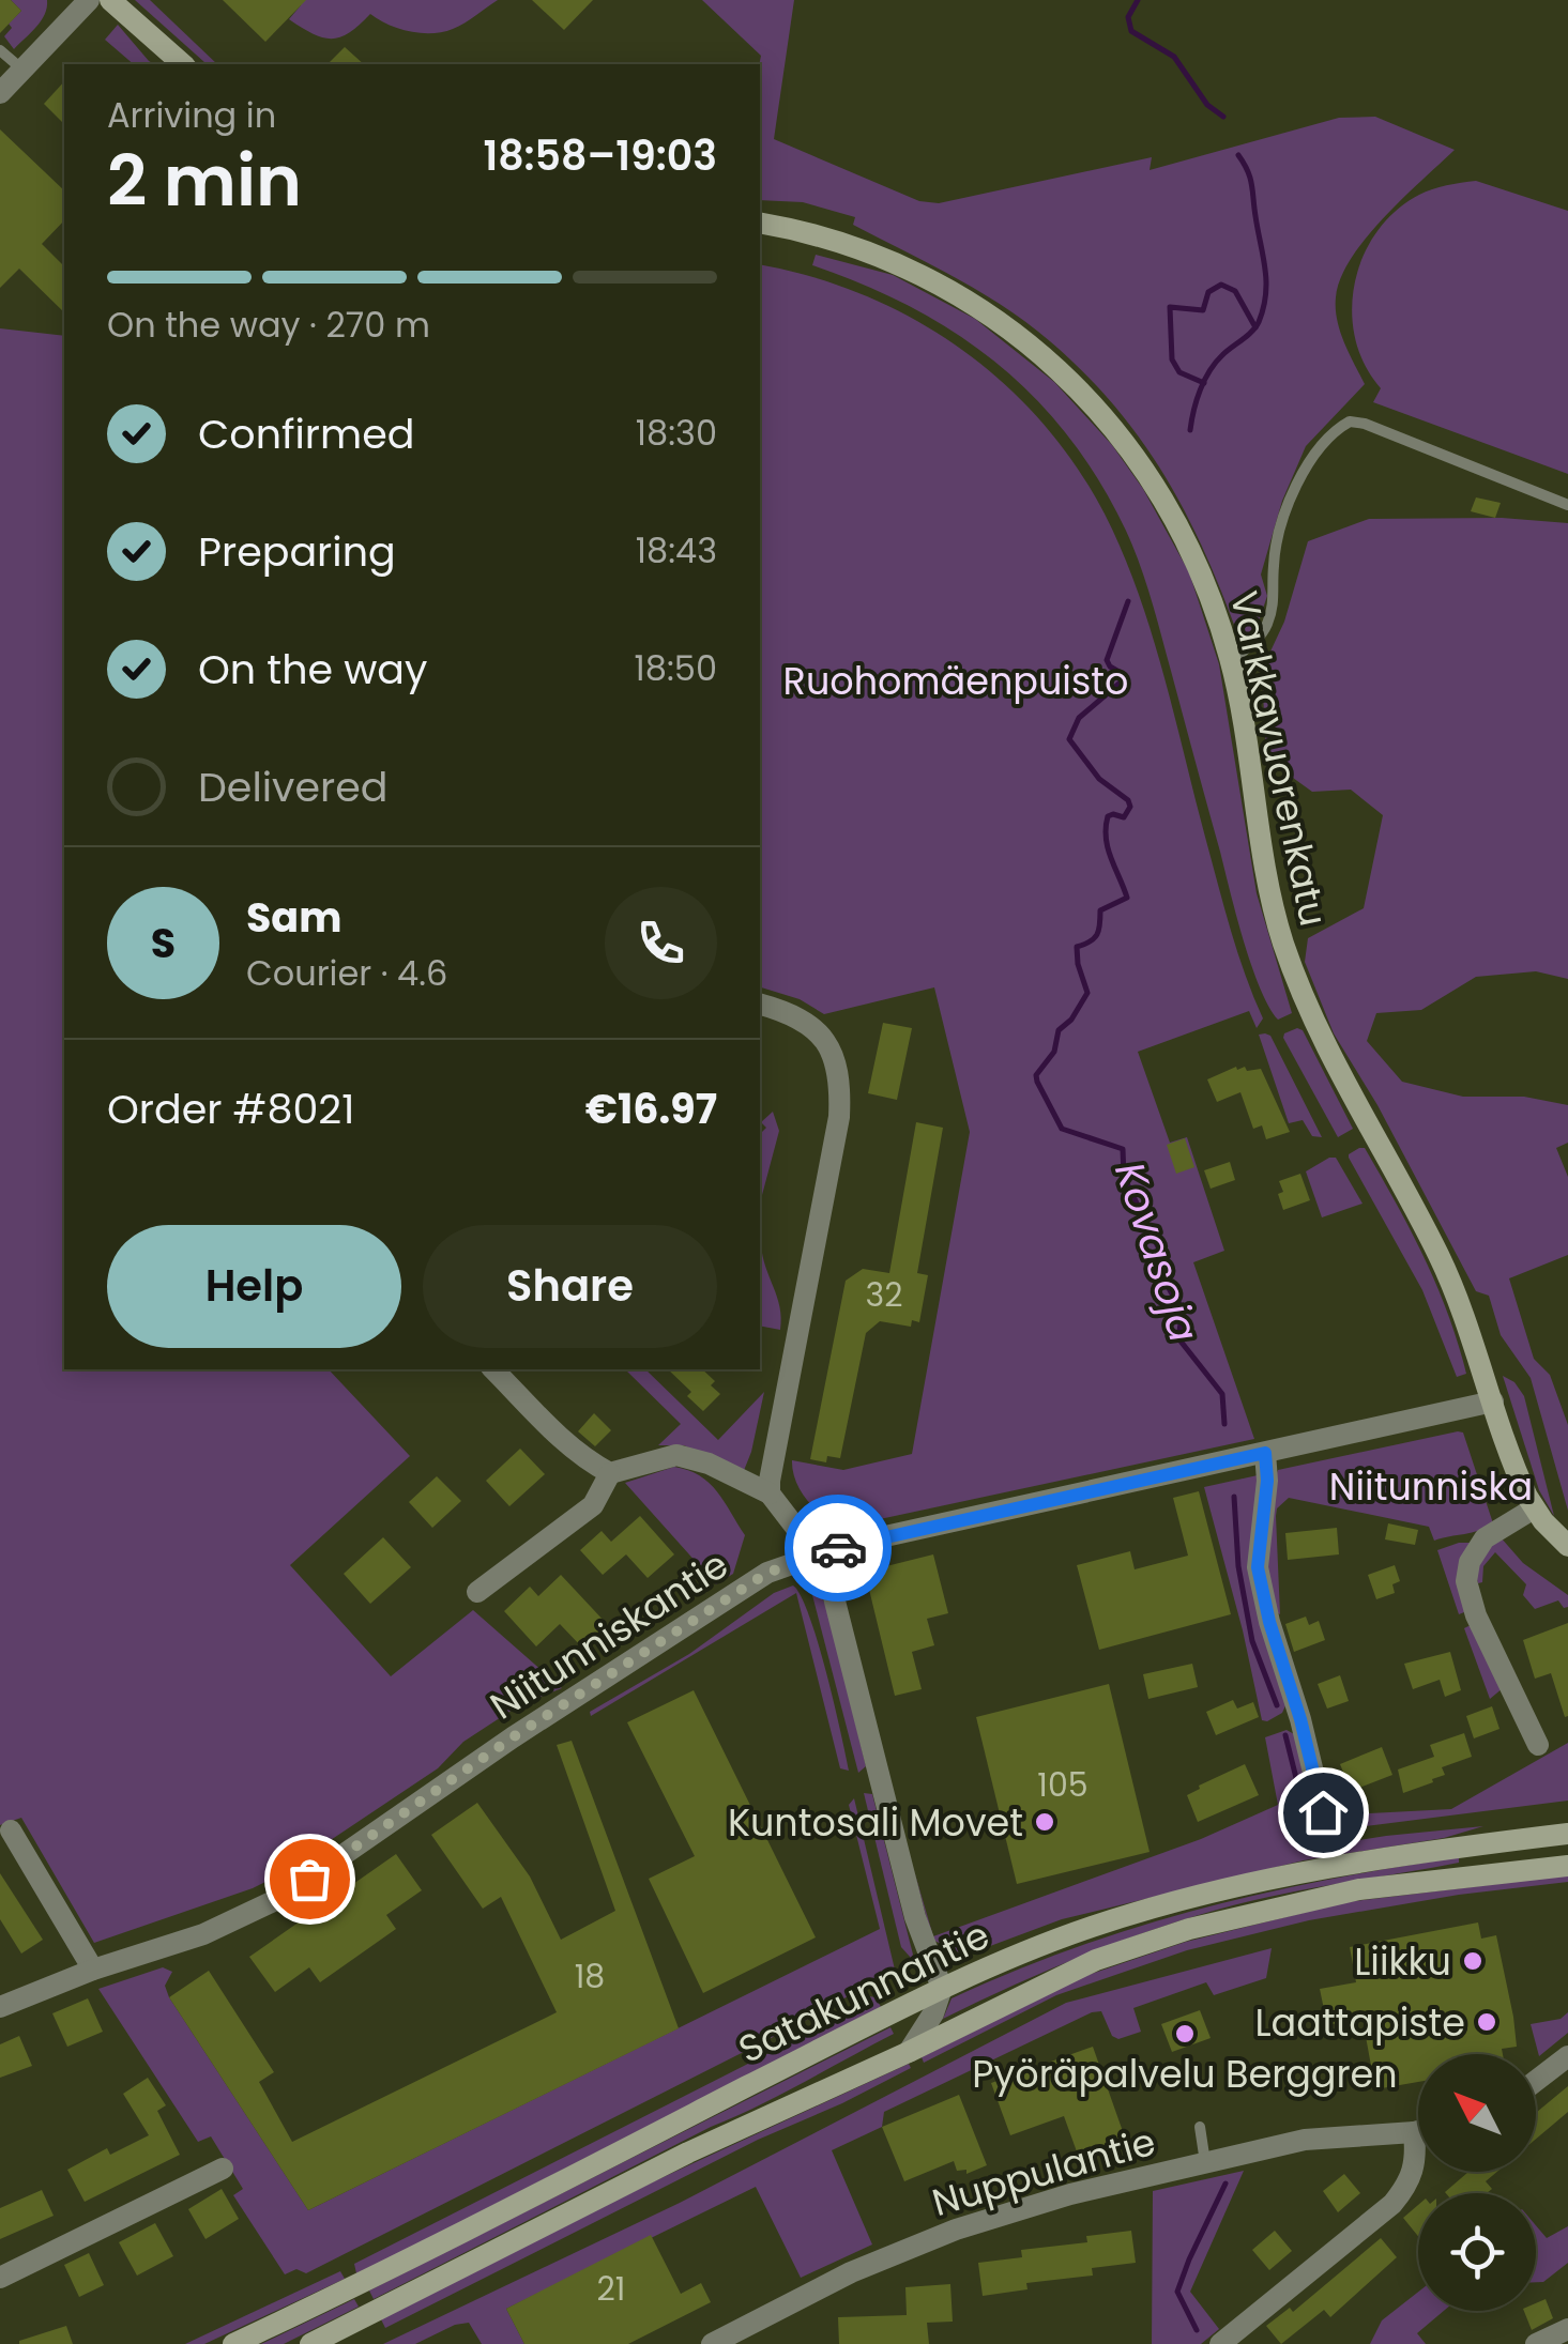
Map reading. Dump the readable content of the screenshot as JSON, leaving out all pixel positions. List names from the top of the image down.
{
  "streets": {
    "main road": ["Varkkavuorenkatu", "Satakunnantie"],
    "street": ["Niitunniskantie", "Nuppulantie"]
  },
  "crossings": [
    ["Varkkavuorenkatu", "Niitunniskantie"]
  ],
  "water": ["Kovasoja"],
  "parks": ["Ruohomäenpuisto", "Niitunniska"],
  "places": [
    "Kuntosali Movet",
    "Liikku",
    "Laattapiste",
    "Pyöräpalvelu Berggren"
  ],
  "house_numbers": [
    "32",
    "105",
    "18",
    "21"
  ],
  "north": "top left",
  "page": {
    "heading": ["2 min", "Arriving in", "18:58–19:03"],
    "panel": [
      "Sam",
      "Courier · 4.6",
      "Order #8021",
      "€16.97"
    ],
    "bar": "On the way · 270 m",
    "list": [
      ["Confirmed", "18:30"],
      ["Preparing", "18:43"],
      ["On the way", "18:50"],
      "Delivered"
    ],
    "round": "S",
    "buttons": ["Help", "Share"]
  }
}
